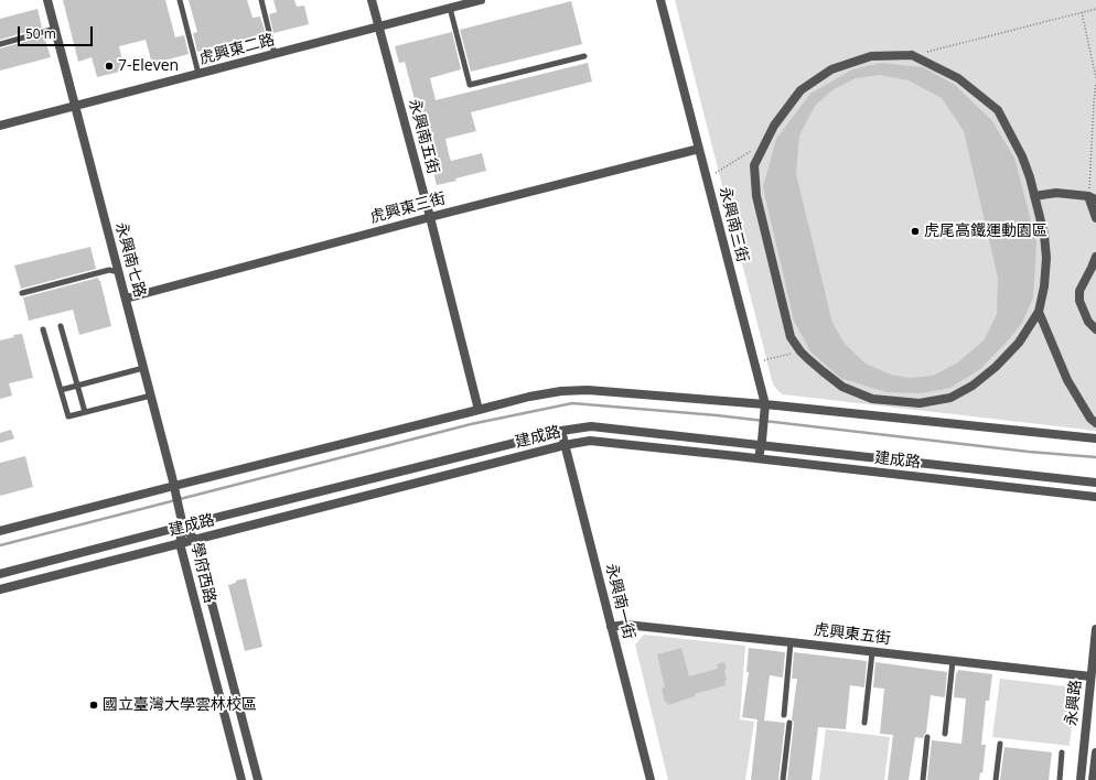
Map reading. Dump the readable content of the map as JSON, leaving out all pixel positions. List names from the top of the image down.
{
  "streets": {
    "street": [
      "虎興東二路",
      "永興南五街",
      "虎興東三街",
      "永興南三街",
      "永興南七路",
      "建成路",
      "學府西路",
      "永興南一街",
      "虎興東五街",
      "永興路"
    ]
  },
  "crossings": [
    ["虎興東二路", "永興南五街"],
    ["虎興東二路", "永興南七路"],
    ["永興南五街", "虎興東三街"],
    ["虎興東三街", "永興南三街"],
    ["虎興東三街", "永興南七路"],
    ["永興南三街", "建成路"],
    ["永興南七路", "建成路"],
    ["永興南七路", "學府西路"],
    ["建成路", "學府西路"],
    ["建成路", "永興南一街"],
    ["永興南一街", "虎興東五街"],
    ["虎興東五街", "永興路"]
  ],
  "places": ["7-Eleven", "虎尾高鐵運動園區", "國立臺灣大學雲林校區"],
  "scale_bar": "50 m"
}
